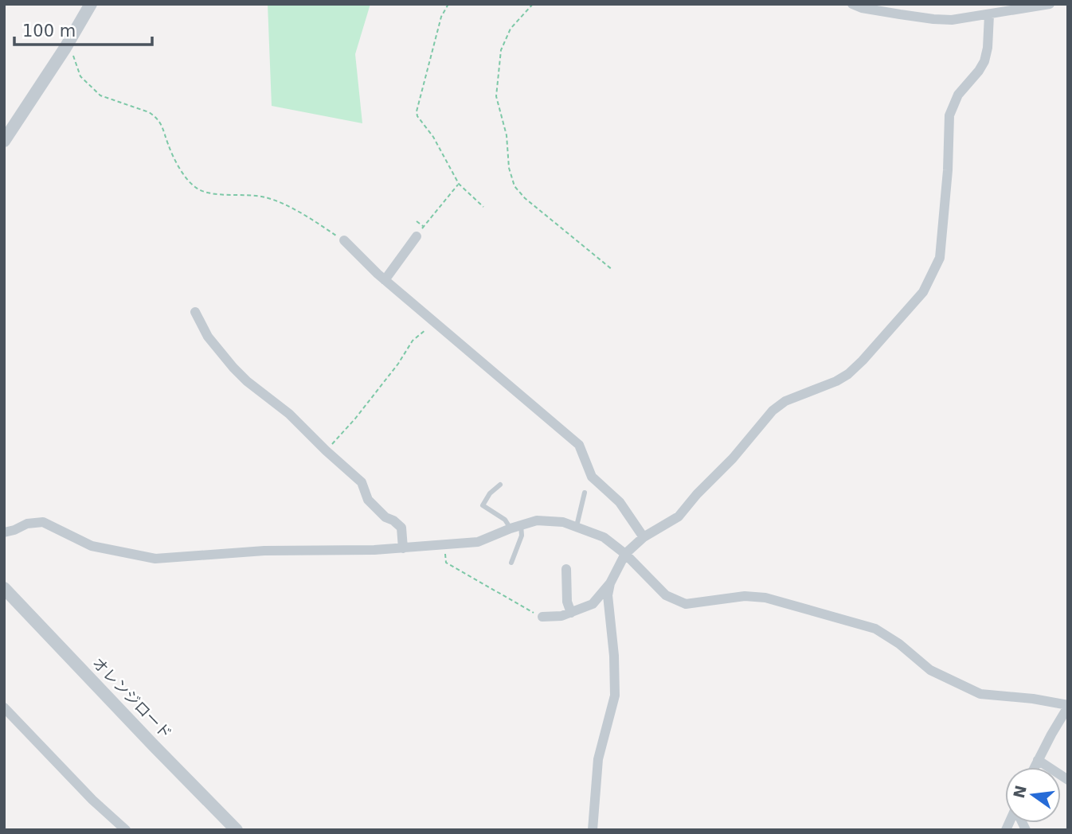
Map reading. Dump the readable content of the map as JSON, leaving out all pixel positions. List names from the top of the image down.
{
  "streets": {
    "street": ["オレンジロード"]
  },
  "scale_bar": "100 m",
  "north": "left"
}
